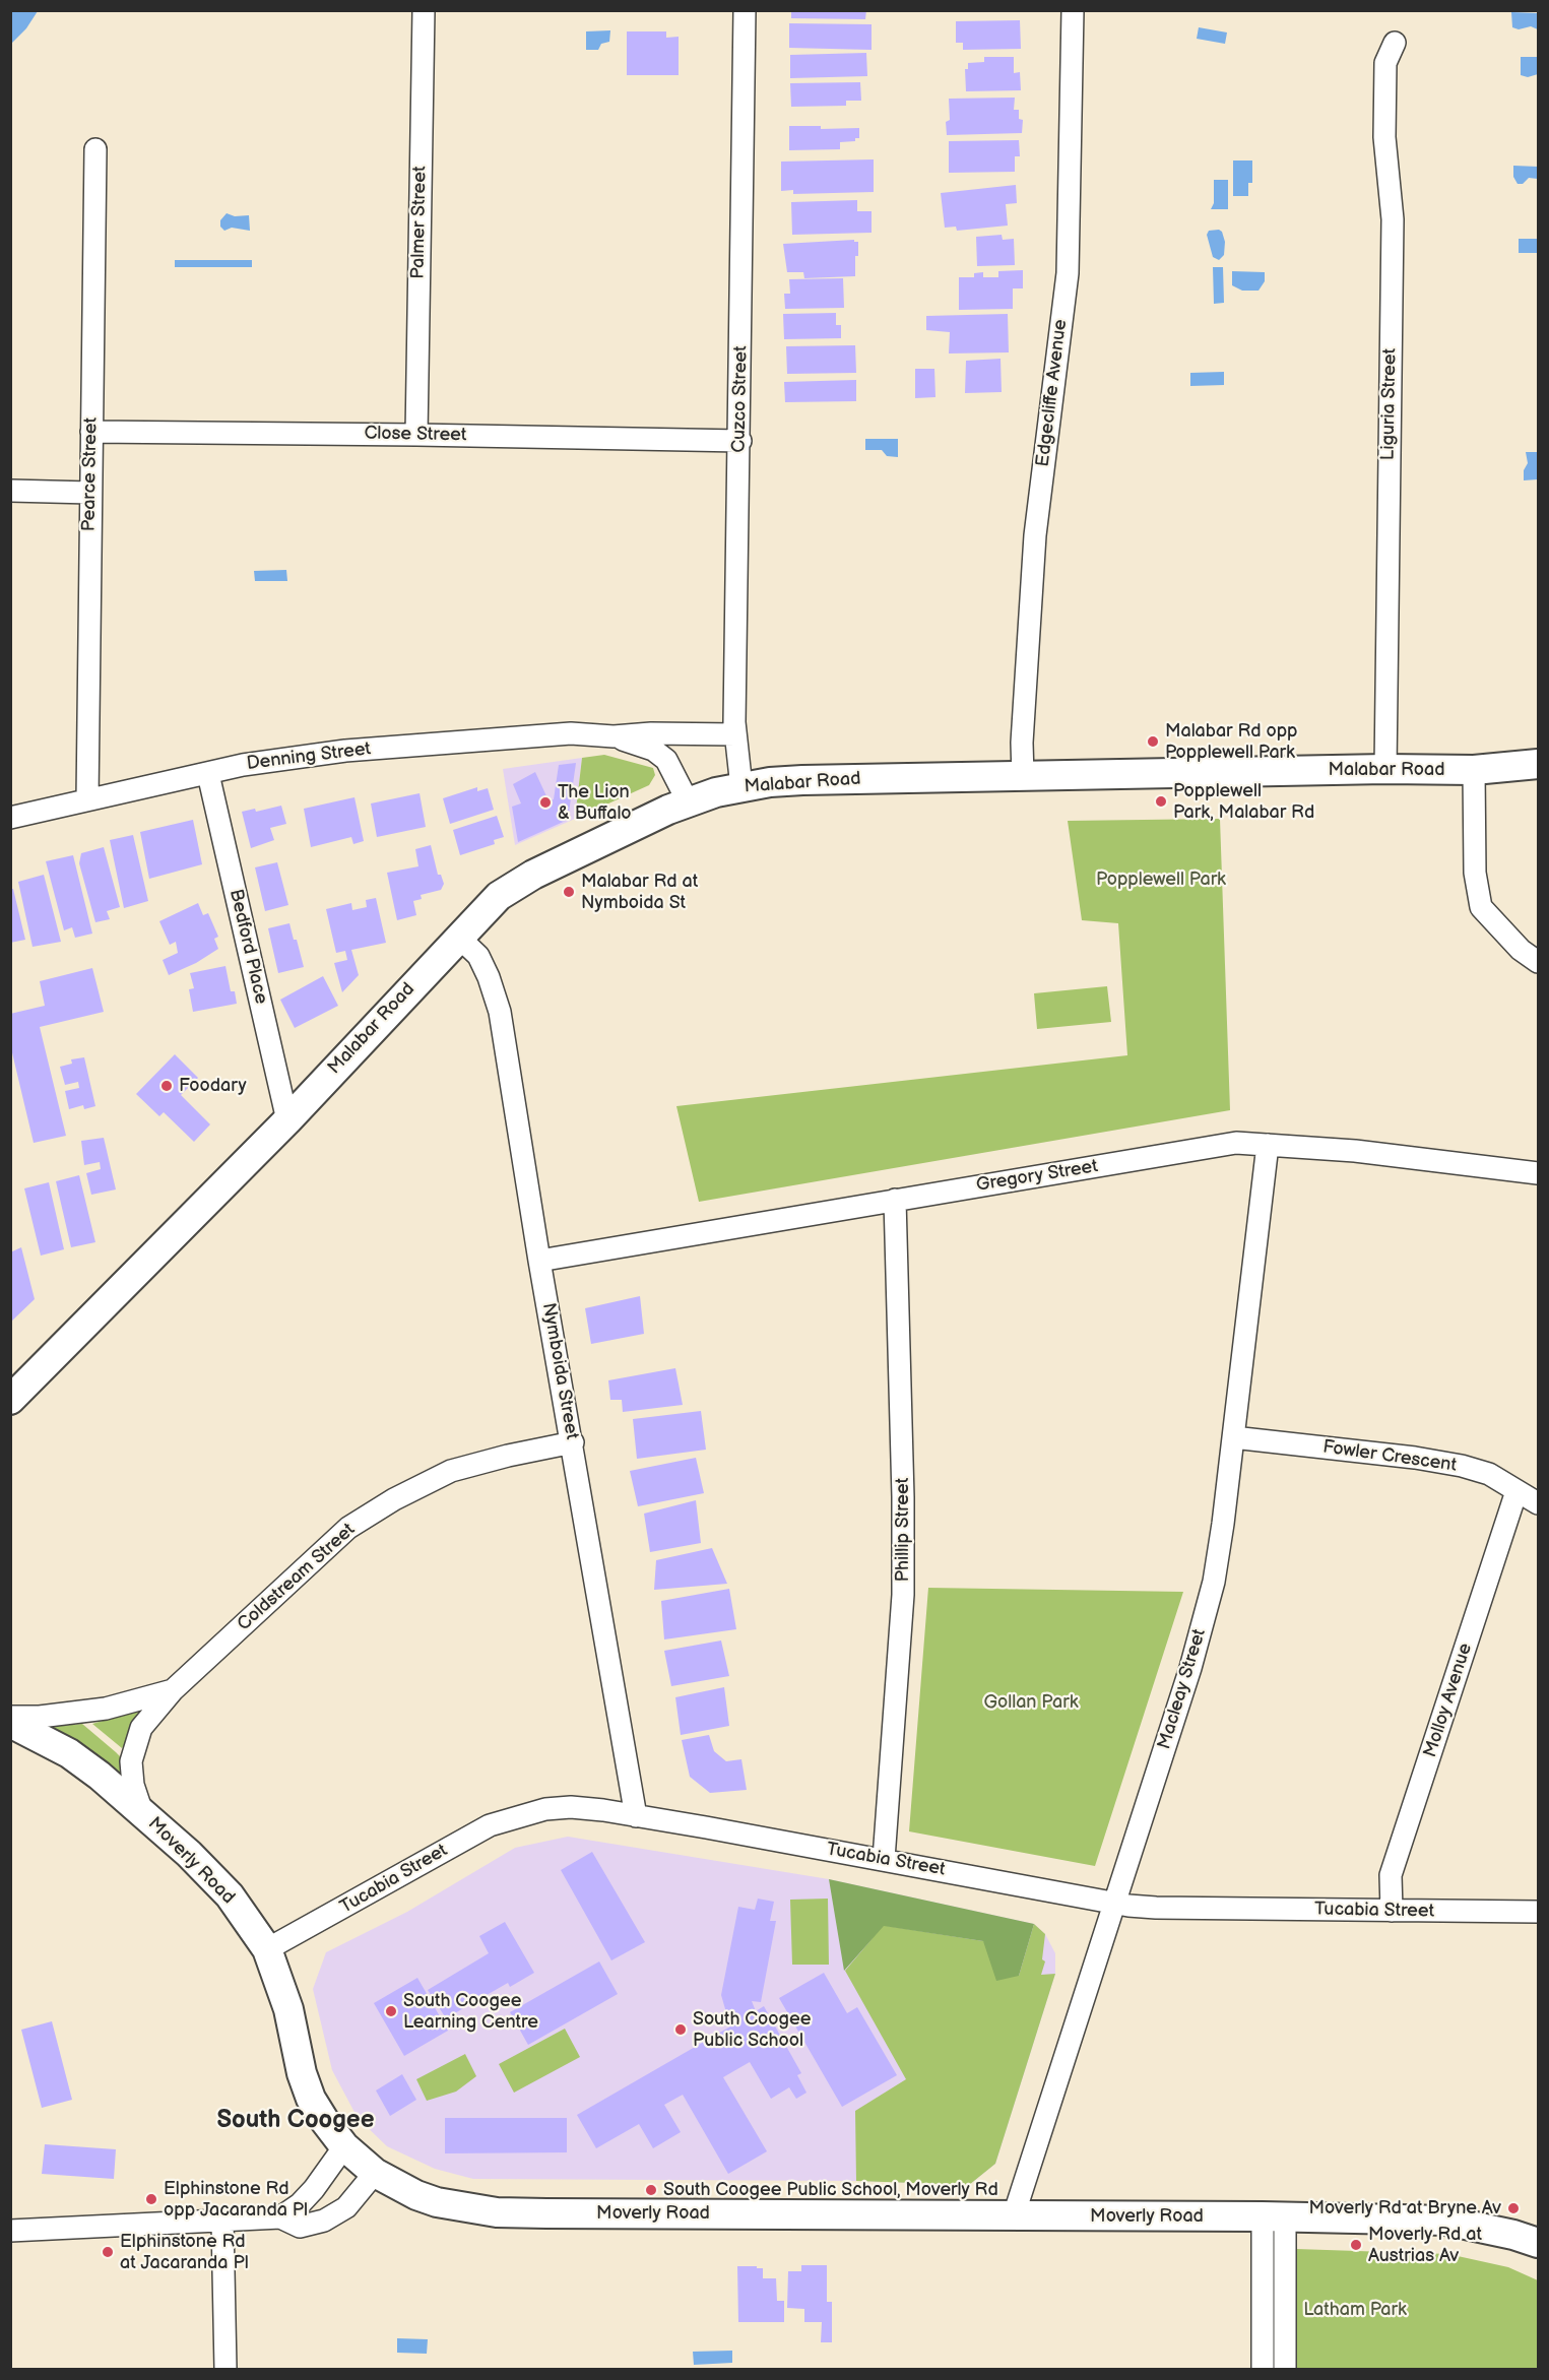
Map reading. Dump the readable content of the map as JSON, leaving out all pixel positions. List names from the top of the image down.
{
  "streets": {
    "main road": ["Malabar Road", "Moverly Road"],
    "street": [
      "Palmer Street",
      "Edgecliffe Avenue",
      "Cuzco Street",
      "Liguria Street",
      "Close Street",
      "Pearce Street",
      "Denning Street",
      "Bedford Place",
      "Gregory Street",
      "Nymboida Street",
      "Fowler Crescent",
      "Phillip Street",
      "Coldstream Street",
      "Macleay Street",
      "Molloy Avenue",
      "Tucabia Street"
    ]
  },
  "crossings": [
    ["Palmer Street", "Close Street"],
    ["Edgecliffe Avenue", "Malabar Road"],
    ["Cuzco Street", "Close Street"],
    ["Cuzco Street", "Denning Street"],
    ["Cuzco Street", "Malabar Road"],
    ["Liguria Street", "Malabar Road"],
    ["Close Street", "Pearce Street"],
    ["Pearce Street", "Denning Street"],
    ["Denning Street", "Malabar Road"],
    ["Denning Street", "Bedford Place"],
    ["Malabar Road", "Bedford Place"],
    ["Malabar Road", "Nymboida Street"],
    ["Gregory Street", "Nymboida Street"],
    ["Gregory Street", "Phillip Street"],
    ["Gregory Street", "Macleay Street"],
    ["Nymboida Street", "Coldstream Street"],
    ["Nymboida Street", "Tucabia Street"],
    ["Fowler Crescent", "Macleay Street"],
    ["Fowler Crescent", "Molloy Avenue"],
    ["Phillip Street", "Tucabia Street"],
    ["Coldstream Street", "Moverly Road"],
    ["Macleay Street", "Tucabia Street"],
    ["Macleay Street", "Moverly Road"],
    ["Molloy Avenue", "Tucabia Street"],
    ["Tucabia Street", "Moverly Road"]
  ],
  "districts": ["South Coogee"],
  "parks": ["Popplewell Park", "Gollan Park", "Latham Park"],
  "places": [
    "Malabar Rd opp Popplewell Park",
    "Popplewell Park, Malabar Rd",
    "The Lion & Buffalo",
    "Malabar Rd at Nymboida St",
    "Foodary",
    "South Coogee Learning Centre",
    "South Coogee Public School",
    "South Coogee Public School, Moverly Rd",
    "Elphinstone Rd opp Jacaranda Pl",
    "Moverly Rd at Bryne Av",
    "Moverly Rd at Austrias Av",
    "Elphinstone Rd at Jacaranda Pl"
  ]
}
